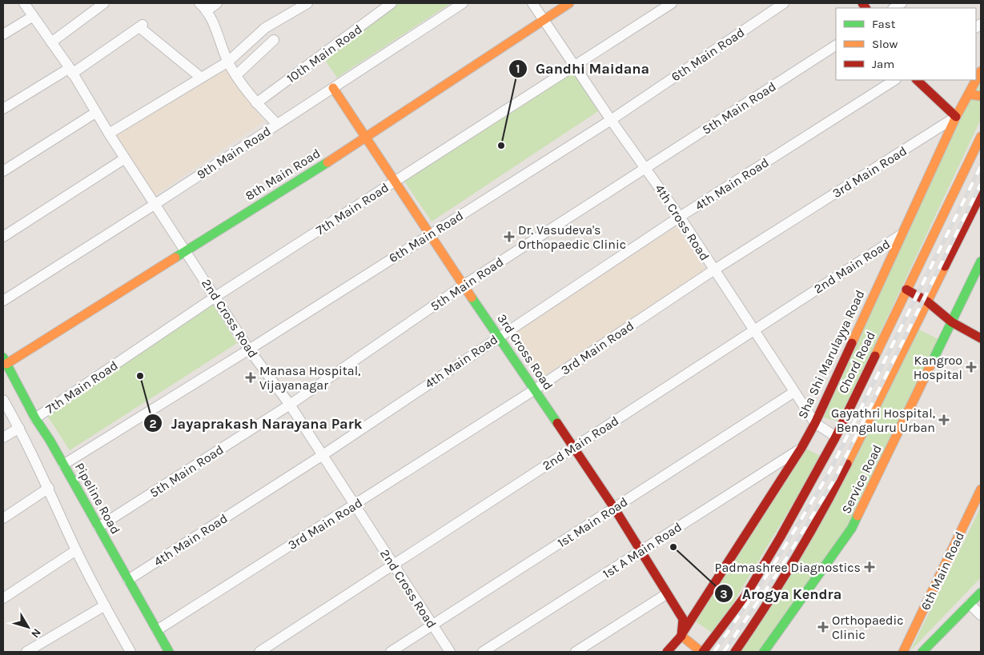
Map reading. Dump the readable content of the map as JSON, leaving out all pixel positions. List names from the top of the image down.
{
  "streets": {
    "street": [
      "10th Main Road",
      "6th Main Road",
      "5th Main Road",
      "9th Main Road",
      "3rd Main Road",
      "8th Main Road",
      "4th Main Road",
      "7th Main Road",
      "4th Cross Road",
      "2nd Main Road",
      "2nd Cross Road",
      "3rd Cross Road",
      "Sha Shi Marulayya Road",
      "Chord Road",
      "Service Road",
      "Pipeline Road",
      "1st Main Road",
      "1st A Main Road"
    ]
  },
  "crossings": [
    ["6th Main Road", "4th Cross Road"],
    ["6th Main Road", "2nd Cross Road"],
    ["6th Main Road", "3rd Cross Road"],
    ["6th Main Road", "Pipeline Road"],
    ["5th Main Road", "4th Cross Road"],
    ["5th Main Road", "2nd Cross Road"],
    ["5th Main Road", "3rd Cross Road"],
    ["5th Main Road", "Pipeline Road"],
    ["9th Main Road", "2nd Cross Road"],
    ["9th Main Road", "3rd Cross Road"],
    ["3rd Main Road", "4th Cross Road"],
    ["3rd Main Road", "2nd Cross Road"],
    ["3rd Main Road", "3rd Cross Road"],
    ["3rd Main Road", "Sha Shi Marulayya Road"],
    ["3rd Main Road", "Pipeline Road"],
    ["8th Main Road", "4th Cross Road"],
    ["8th Main Road", "2nd Cross Road"],
    ["8th Main Road", "3rd Cross Road"],
    ["8th Main Road", "Pipeline Road"],
    ["4th Main Road", "4th Cross Road"],
    ["4th Main Road", "2nd Cross Road"],
    ["4th Main Road", "3rd Cross Road"],
    ["4th Main Road", "Pipeline Road"],
    ["7th Main Road", "4th Cross Road"],
    ["7th Main Road", "2nd Cross Road"],
    ["7th Main Road", "3rd Cross Road"],
    ["7th Main Road", "Pipeline Road"],
    ["4th Cross Road", "2nd Main Road"],
    ["4th Cross Road", "Sha Shi Marulayya Road"],
    ["4th Cross Road", "Chord Road"],
    ["4th Cross Road", "1st Main Road"],
    ["2nd Main Road", "2nd Cross Road"],
    ["2nd Main Road", "3rd Cross Road"],
    ["2nd Main Road", "Sha Shi Marulayya Road"],
    ["2nd Cross Road", "1st Main Road"],
    ["3rd Cross Road", "Sha Shi Marulayya Road"],
    ["3rd Cross Road", "1st Main Road"],
    ["3rd Cross Road", "1st A Main Road"],
    ["Sha Shi Marulayya Road", "1st A Main Road"]
  ],
  "places": {
    "other": ["Gandhi Maidana", "Jayaprakash Narayana Park", "Arogya Kendra"],
    "health": [
      "Dr. Vasudeva's Orthopaedic Clinic",
      "Kangroo Hospital",
      "Manasa Hospital, Vijayanagar",
      "Gayathri Hospital, Bengaluru Urban",
      "Padmashree Diagnostics",
      "Orthopaedic Clinic"
    ]
  },
  "legend": ["Fast", "Slow", "Jam"],
  "north": "bottom right"
}
